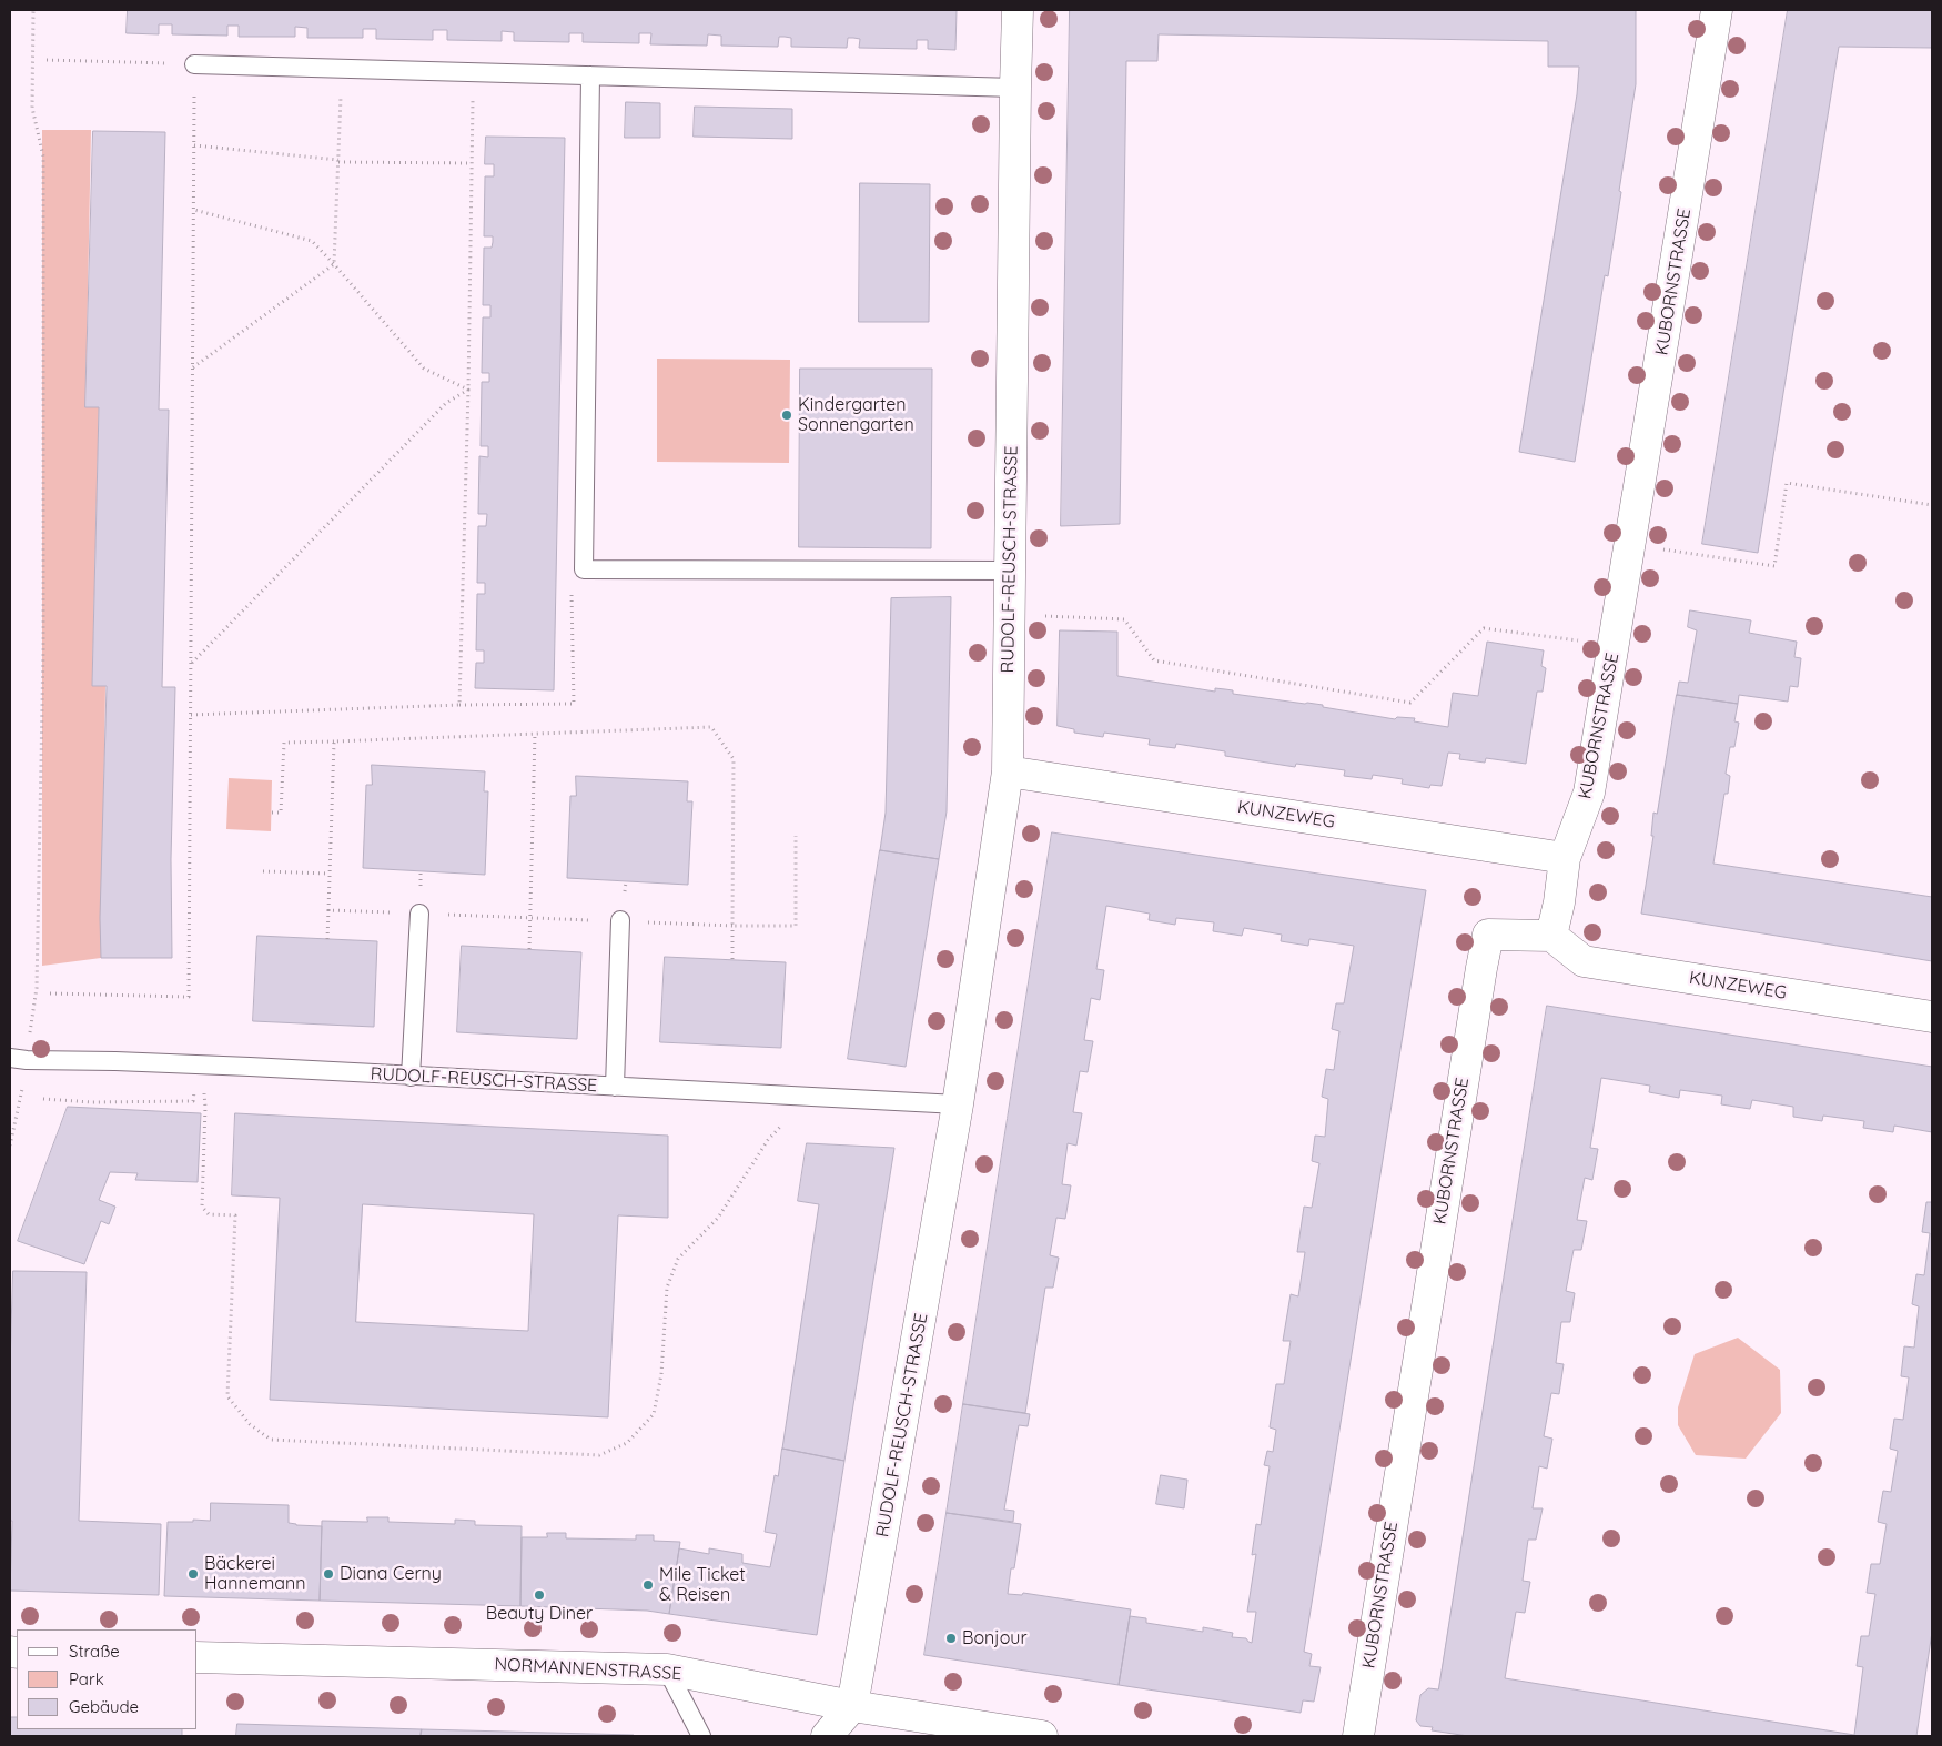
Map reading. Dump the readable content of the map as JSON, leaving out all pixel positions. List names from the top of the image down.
{
  "streets": {
    "street": [
      "KUBORNSTRASSE",
      "RUDOLF-REUSCH-STRASSE",
      "KUNZEWEG",
      "NORMANNENSTRASSE"
    ]
  },
  "crossings": [
    ["KUBORNSTRASSE", "KUNZEWEG"],
    ["RUDOLF-REUSCH-STRASSE", "KUNZEWEG"],
    ["RUDOLF-REUSCH-STRASSE", "NORMANNENSTRASSE"]
  ],
  "places": [
    "Kindergarten Sonnengarten",
    "Bäckerei Hannemann",
    "Diana Cerny",
    "Mile Ticket & Reisen",
    "Beauty Diner",
    "Bonjour"
  ],
  "legend": ["Straße", "Park", "Gebäude"]
}
